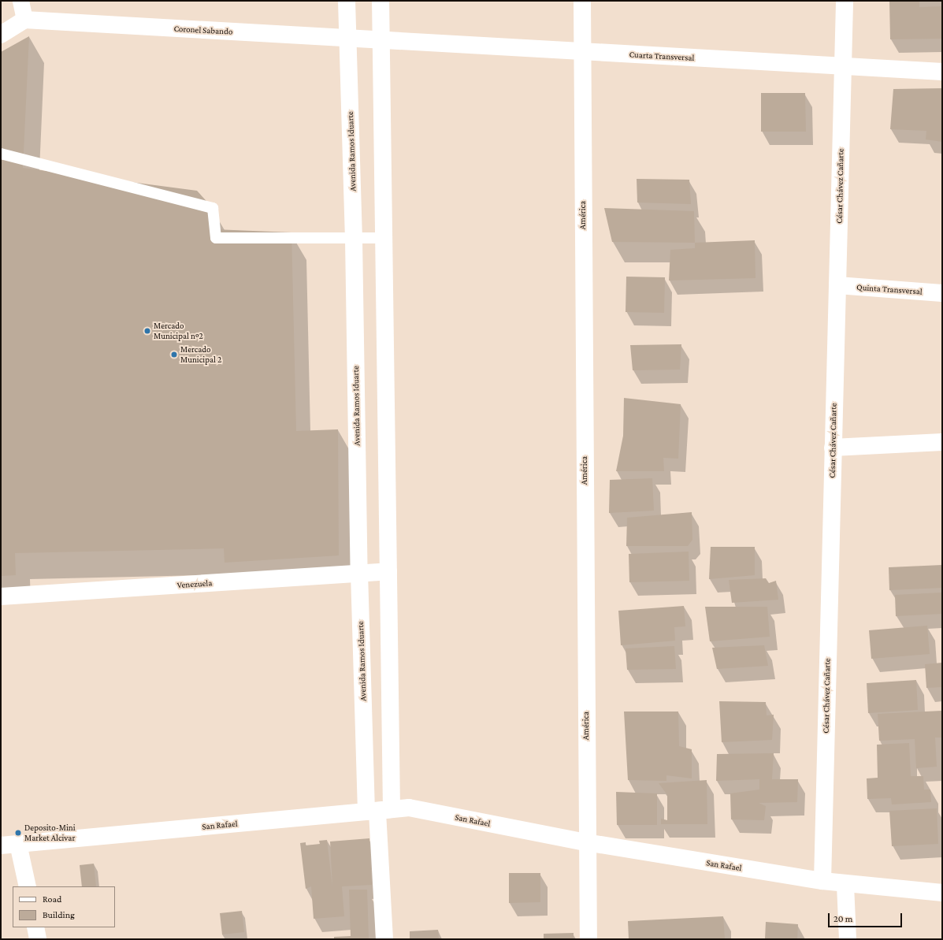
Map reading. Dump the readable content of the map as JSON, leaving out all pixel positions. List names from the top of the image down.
{
  "streets": {
    "street": [
      "Coronel Sabando",
      "Cuarta Transversal",
      "Avenida Ramos Iduarte",
      "César Chávez Cañarte",
      "América",
      "Quinta Transversal",
      "Venezuela",
      "San Rafael"
    ]
  },
  "crossings": [
    ["Coronel Sabando", "Cuarta Transversal"],
    ["Coronel Sabando", "Avenida Ramos Iduarte"],
    ["Cuarta Transversal", "Avenida Ramos Iduarte"],
    ["Cuarta Transversal", "César Chávez Cañarte"],
    ["Cuarta Transversal", "América"],
    ["Avenida Ramos Iduarte", "Venezuela"],
    ["Avenida Ramos Iduarte", "San Rafael"],
    ["César Chávez Cañarte", "Quinta Transversal"],
    ["César Chávez Cañarte", "San Rafael"],
    ["América", "San Rafael"]
  ],
  "places": ["Mercado Municipal nº2", "Mercado Municipal 2", "Deposito-Mini Market Alcivar"],
  "legend": ["Road", "Building"],
  "scale_bar": "20 m"
}
